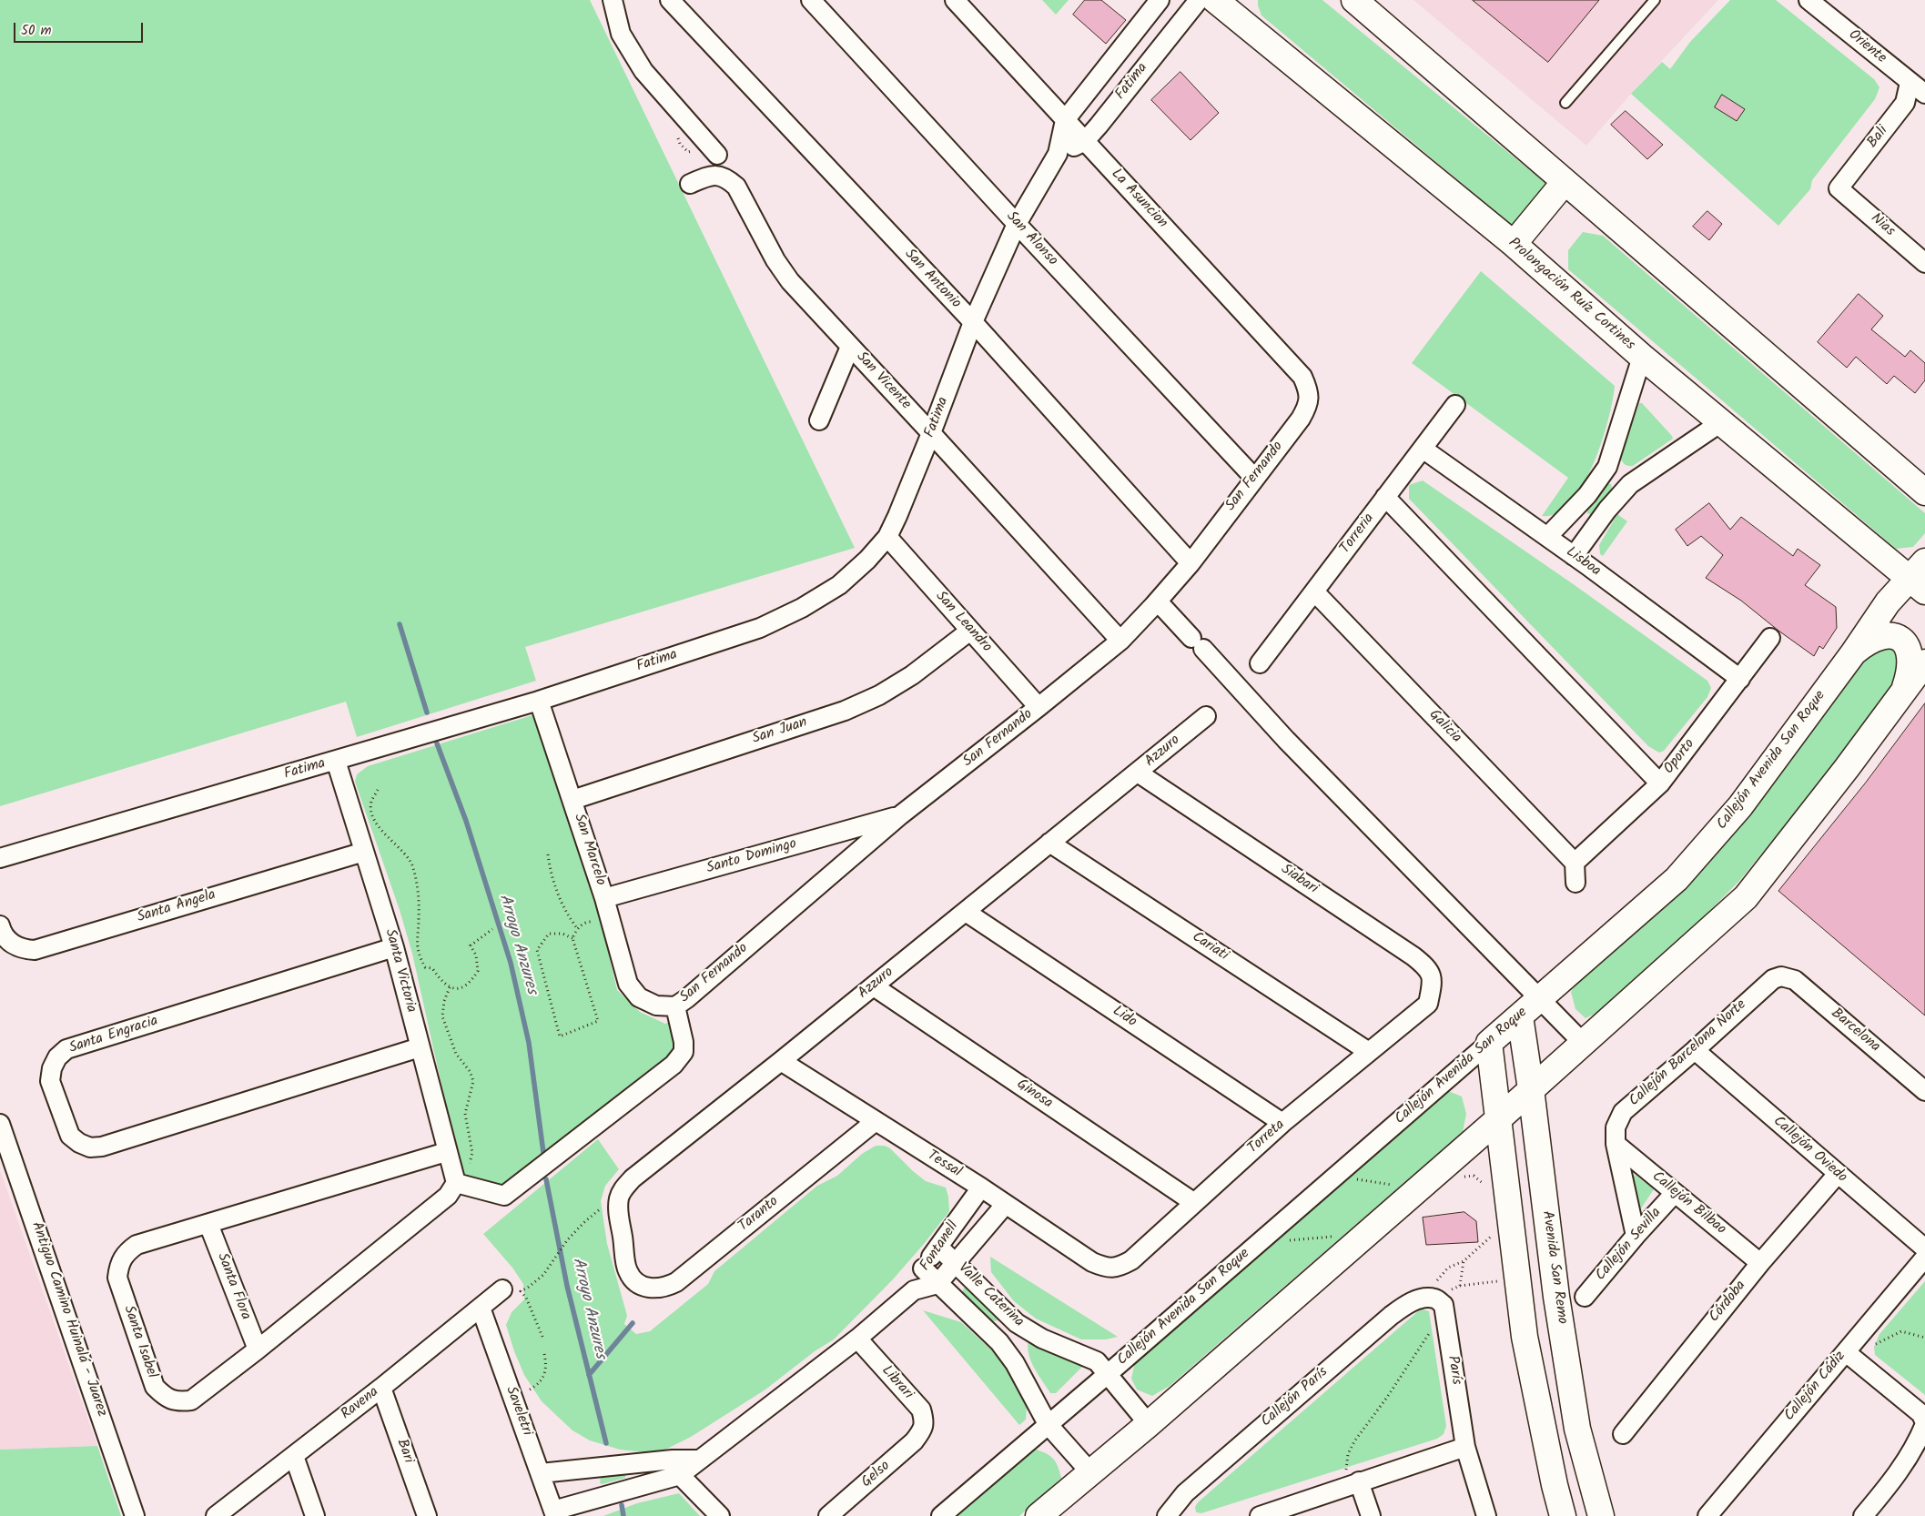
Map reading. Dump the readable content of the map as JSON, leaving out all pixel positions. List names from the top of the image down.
{
  "streets": {
    "street": [
      "Oriente",
      "Fatima",
      "Bali",
      "La Asuncion",
      "Nias",
      "San Alonso",
      "San Antonio",
      "Prolongación Ruíz Cortines",
      "San Vicente",
      "San Fernando",
      "Torreria",
      "Lisboa",
      "San Leandro",
      "Galicia",
      "San Juan",
      "Azzuro",
      "Oporto",
      "Callejón Avenida San Roque",
      "San Marcelo",
      "Santo Domingo",
      "Siabari",
      "Santa Angela",
      "Cariati",
      "Santa Victoria",
      "Lido",
      "Barcelona",
      "Santa Engracia",
      "Callejón Barcelona Norte",
      "Ginosa",
      "Torreta",
      "Callejón Oviedo",
      "Tessal",
      "Callejón Bilbao",
      "Taranto",
      "Callejón Sevilla",
      "Fontanell",
      "Avenida San Remo",
      "Santa Flora",
      "Valle Caterina",
      "Córdoba",
      "Antiguo Camino Huinalá - Juarez",
      "Santa Isabel",
      "París",
      "Librari",
      "Callejón Cádiz",
      "Callejón París",
      "Ravena",
      "Saveletri",
      "Bari",
      "Gelso"
    ]
  },
  "crossings": [
    ["Oriente", "Bali"],
    ["Fatima", "La Asuncion"],
    ["Fatima", "San Alonso"],
    ["Fatima", "San Antonio"],
    ["Fatima", "San Vicente"],
    ["Fatima", "San Leandro"],
    ["Fatima", "San Marcelo"],
    ["Fatima", "Santa Victoria"],
    ["Bali", "Nias"],
    ["La Asuncion", "San Fernando"],
    ["San Alonso", "San Fernando"],
    ["San Antonio", "San Fernando"],
    ["Prolongación Ruíz Cortines", "Callejón Avenida San Roque"],
    ["San Vicente", "San Fernando"],
    ["San Fernando", "San Leandro"],
    ["San Fernando", "San Marcelo"],
    ["San Fernando", "Santo Domingo"],
    ["Torreria", "Lisboa"],
    ["Torreria", "Galicia"],
    ["Lisboa", "Oporto"],
    ["San Leandro", "San Juan"],
    ["Galicia", "Oporto"],
    ["San Juan", "San Marcelo"],
    ["Azzuro", "Siabari"],
    ["Azzuro", "Cariati"],
    ["Azzuro", "Lido"],
    ["Azzuro", "Ginosa"],
    ["Azzuro", "Tessal"],
    ["Azzuro", "Taranto"],
    ["Callejón Avenida San Roque", "Avenida San Remo"],
    ["Callejón Avenida San Roque", "Valle Caterina"],
    ["San Marcelo", "Santo Domingo"],
    ["Siabari", "Torreta"],
    ["Santa Angela", "Santa Victoria"],
    ["Cariati", "Torreta"],
    ["Santa Victoria", "Santa Engracia"],
    ["Santa Victoria", "Santa Isabel"],
    ["Lido", "Torreta"],
    ["Barcelona", "Callejón Barcelona Norte"],
    ["Callejón Barcelona Norte", "Callejón Oviedo"],
    ["Callejón Barcelona Norte", "Callejón Bilbao"],
    ["Callejón Barcelona Norte", "Callejón Sevilla"],
    ["Ginosa", "Torreta"],
    ["Torreta", "Tessal"],
    ["Callejón Oviedo", "Córdoba"],
    ["Tessal", "Taranto"],
    ["Tessal", "Fontanell"],
    ["Callejón Bilbao", "Callejón Sevilla"],
    ["Callejón Bilbao", "Córdoba"],
    ["Fontanell", "Valle Caterina"],
    ["Santa Flora", "Santa Isabel"],
    ["París", "Callejón París"],
    ["Librari", "Gelso"],
    ["Ravena", "Saveletri"],
    ["Ravena", "Bari"]
  ],
  "water": ["Arroyo Anzures"],
  "scale_bar": "50 m"
}
